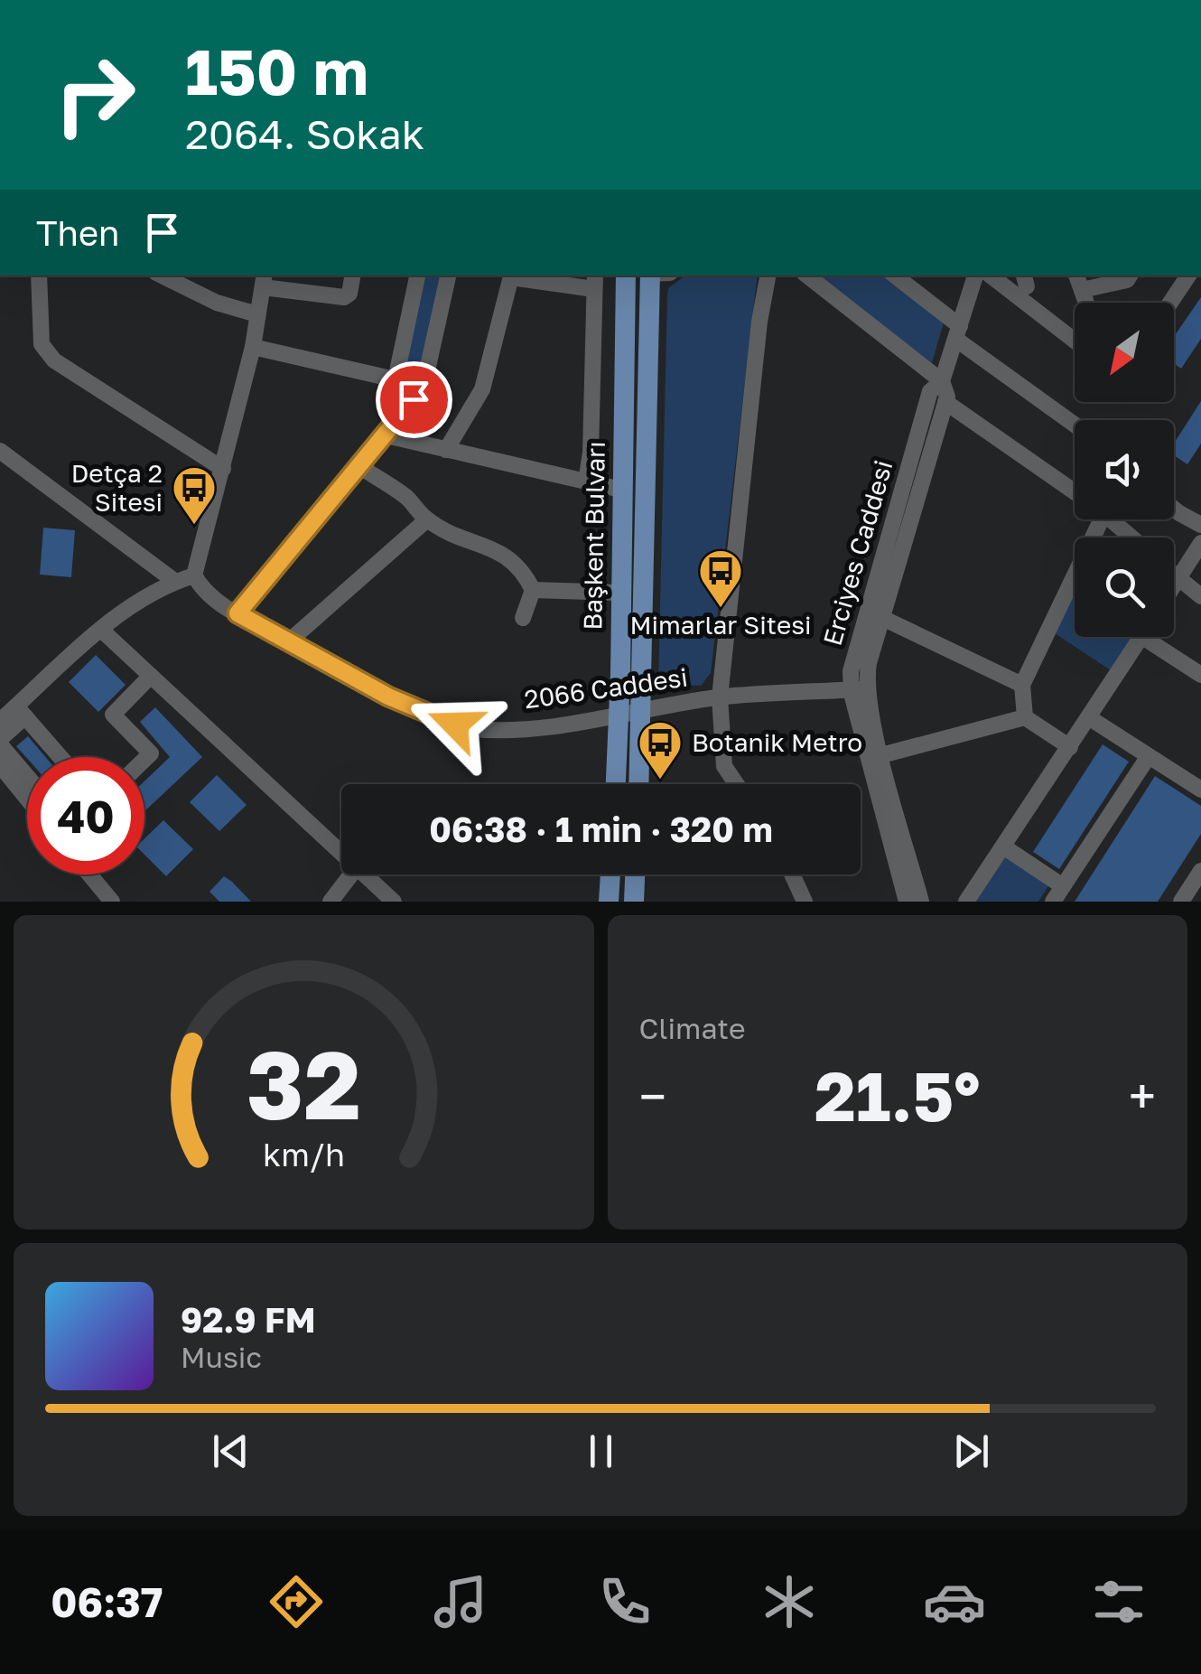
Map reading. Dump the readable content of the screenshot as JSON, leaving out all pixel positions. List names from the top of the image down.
{
  "streets": {
    "main road": ["Başkent Bulvarı"],
    "street": ["Erciyes Caddesi", "2066 Caddesi"]
  },
  "crossings": [
    ["Başkent Bulvarı", "2066 Caddesi"],
    ["Erciyes Caddesi", "2066 Caddesi"]
  ],
  "places": {
    "bus stop": ["Detça 2 Sitesi", "Mimarlar Sitesi", "Botanik Metro"]
  },
  "north": "bottom left",
  "page": {
    "turn": ["150 m", "2064. Sokak"],
    "then": "Then",
    "limit": "40",
    "trip": "06:38 · 1 min · 320 m",
    "tile": "Climate",
    "heat": ["−", "21.5°", "+"],
    "song": ["92.9 FM", "Music"],
    "tabs": "06:37",
    "gauge": ["32", "km/h"]
  }
}
